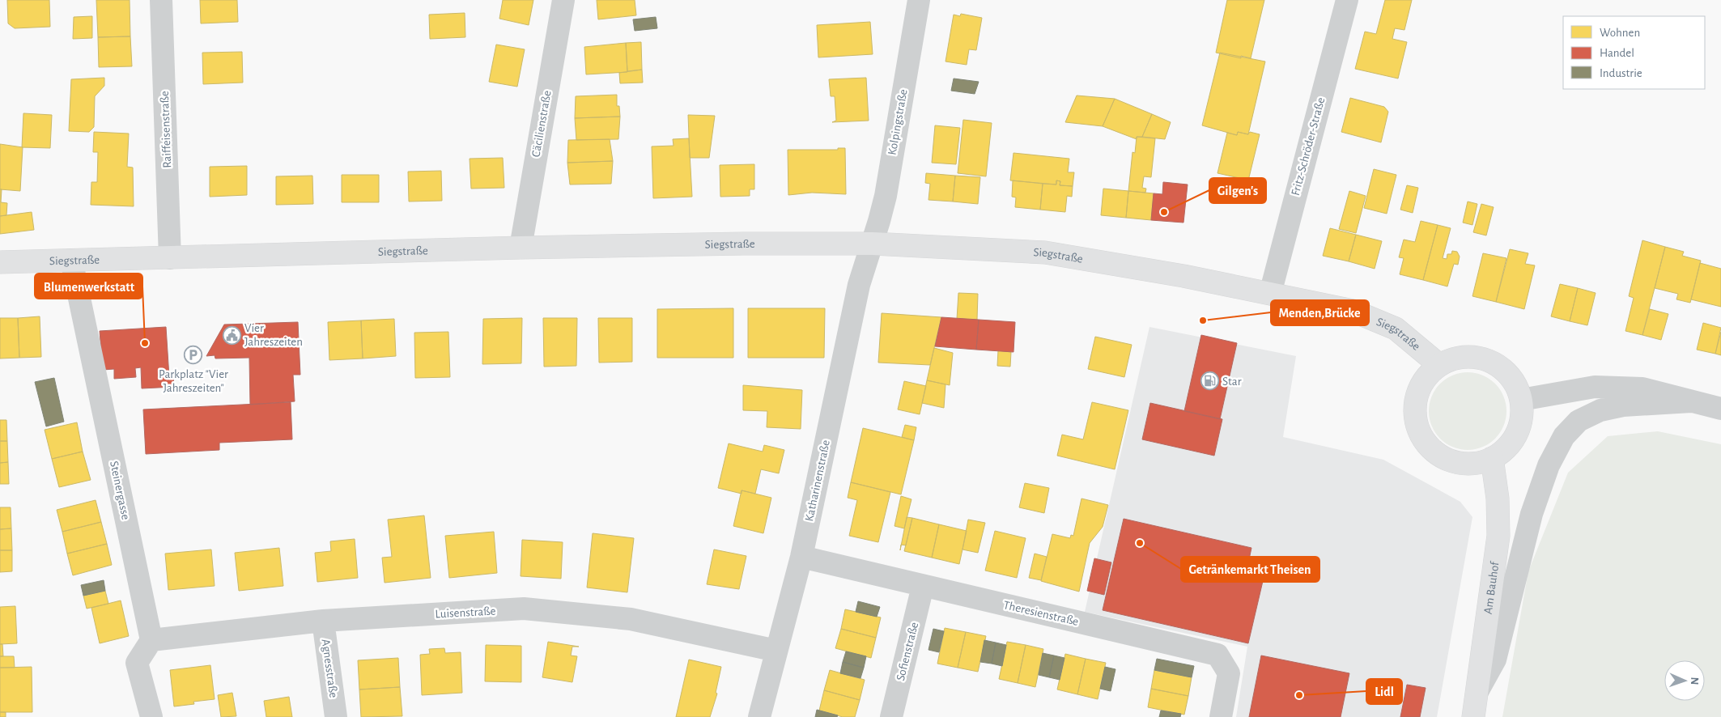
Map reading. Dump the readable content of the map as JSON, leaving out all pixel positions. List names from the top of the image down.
{
  "streets": {
    "main road": ["Siegstraße", "Am Bauhof"],
    "street": [
      "Kolpingstraße",
      "Cäcilienstraße",
      "Raiffeisenstraße",
      "Fritz-Schröder-Straße",
      "Katharinenstraße",
      "Steinergasse",
      "Luisenstraße",
      "Theresienstraße",
      "Sofienstraße",
      "Agnesstraße"
    ]
  },
  "crossings": [
    ["Kolpingstraße", "Siegstraße"],
    ["Kolpingstraße", "Katharinenstraße"],
    ["Cäcilienstraße", "Siegstraße"],
    ["Raiffeisenstraße", "Siegstraße"],
    ["Fritz-Schröder-Straße", "Siegstraße"],
    ["Siegstraße", "Katharinenstraße"],
    ["Siegstraße", "Steinergasse"],
    ["Siegstraße", "Am Bauhof"],
    ["Katharinenstraße", "Luisenstraße"],
    ["Katharinenstraße", "Theresienstraße"],
    ["Steinergasse", "Luisenstraße"],
    ["Luisenstraße", "Agnesstraße"],
    ["Theresienstraße", "Sofienstraße"]
  ],
  "places": {
    "other": [
      "Gilgen's",
      "Menden,Brücke",
      "Blumenwerkstatt",
      "Getränkemarkt Theisen",
      "Lidl"
    ],
    "public building": ["Vier Jahreszeiten"],
    "parking": ["Parkplatz \"Vier Jahreszeiten\""],
    "fuel station": ["Star"]
  },
  "legend": ["Wohnen", "Handel", "Industrie"],
  "north": "right"
}
